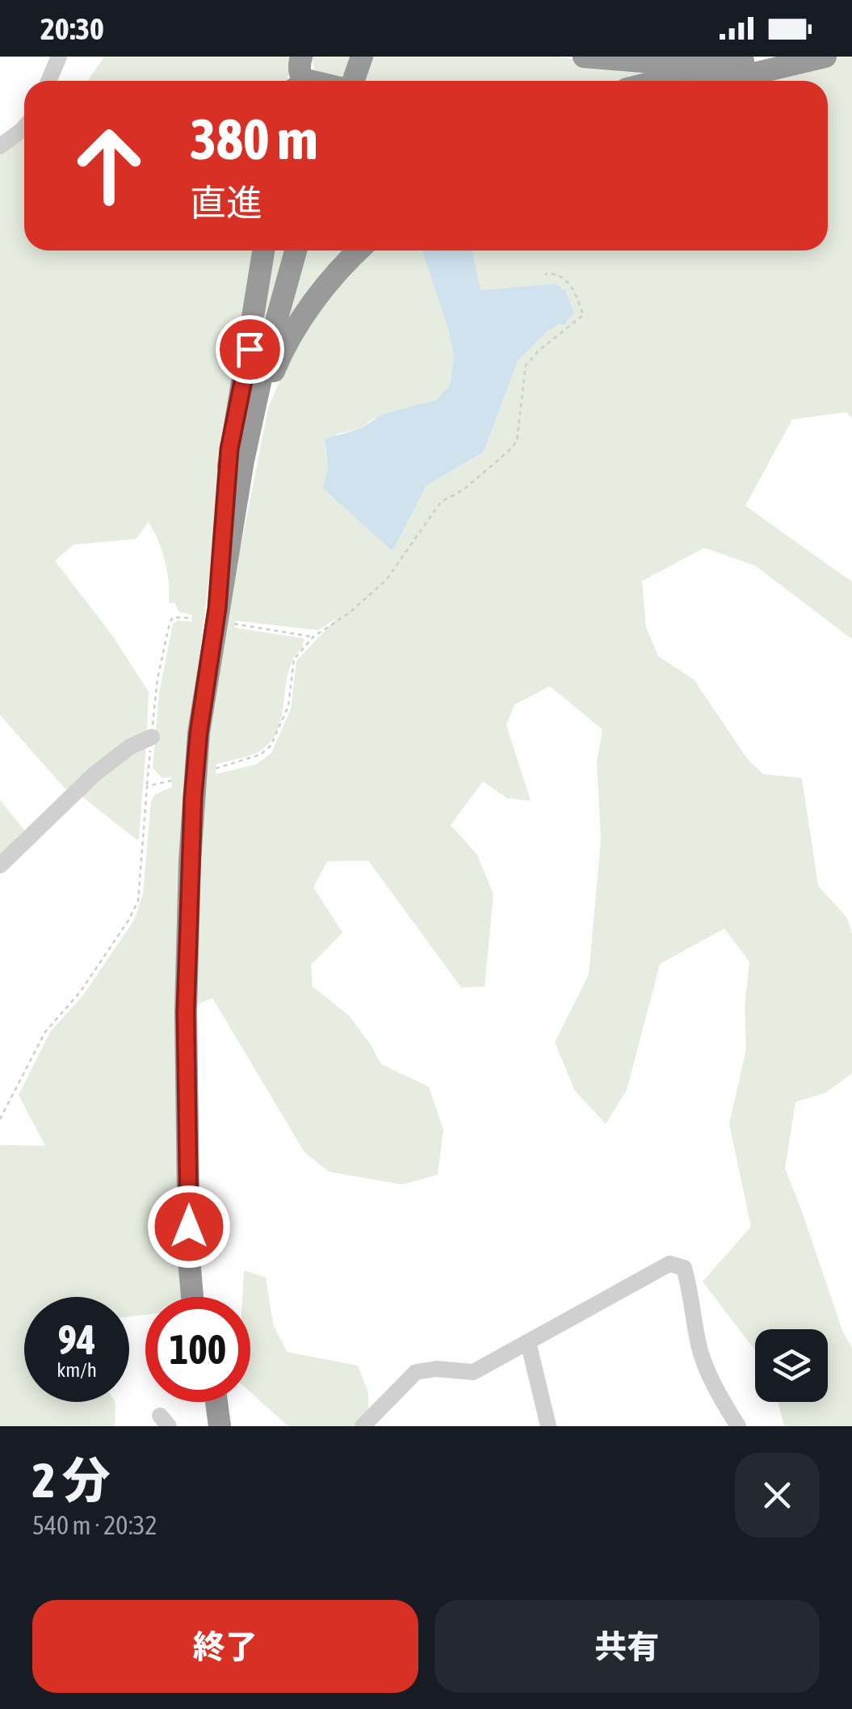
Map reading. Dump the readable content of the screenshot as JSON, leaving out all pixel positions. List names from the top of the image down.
{
  "page": {
    "status": "20:30",
    "turn": ["380 m", "直進"],
    "speed": "94 km/h",
    "limit": "100",
    "heading": ["2 分", "540 m · 20:32"],
    "buttons": ["終了", "共有"]
  }
}
